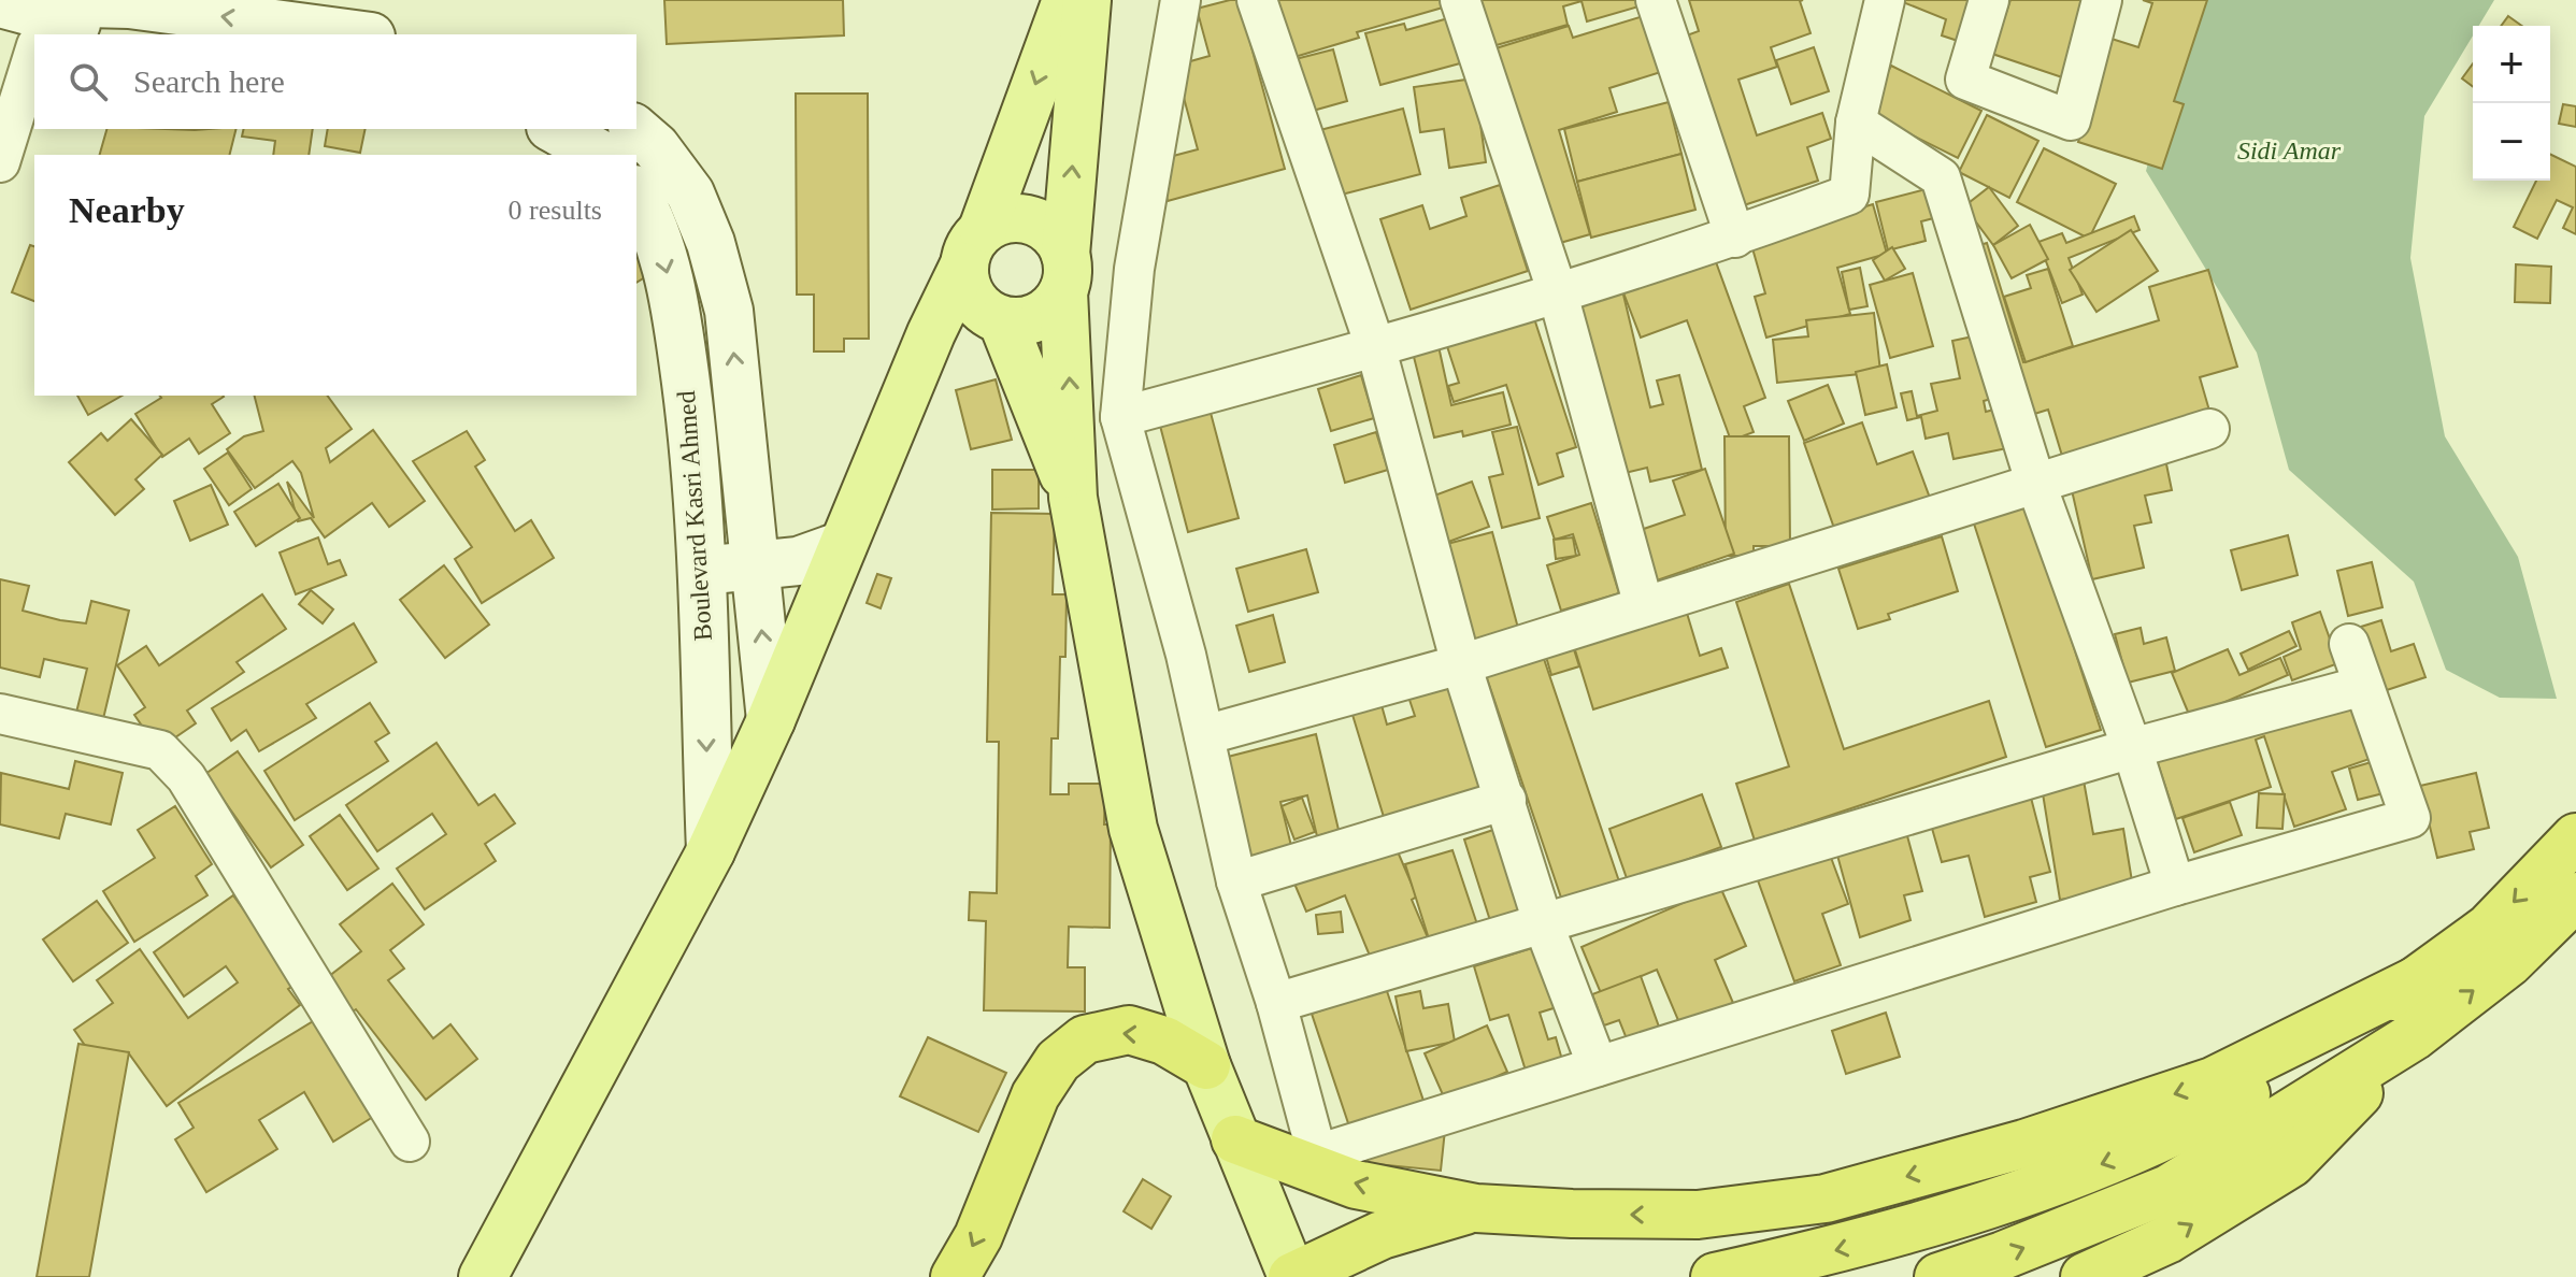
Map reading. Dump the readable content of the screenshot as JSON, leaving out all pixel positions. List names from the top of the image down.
{
  "streets": {
    "main road": ["Boulevard Kasri Ahmed"]
  },
  "parks": ["Sidi Amar"],
  "page": {
    "map_buttons": ["+", "−"],
    "search": "Search here",
    "heading": ["Nearby", "0 results"]
  }
}
